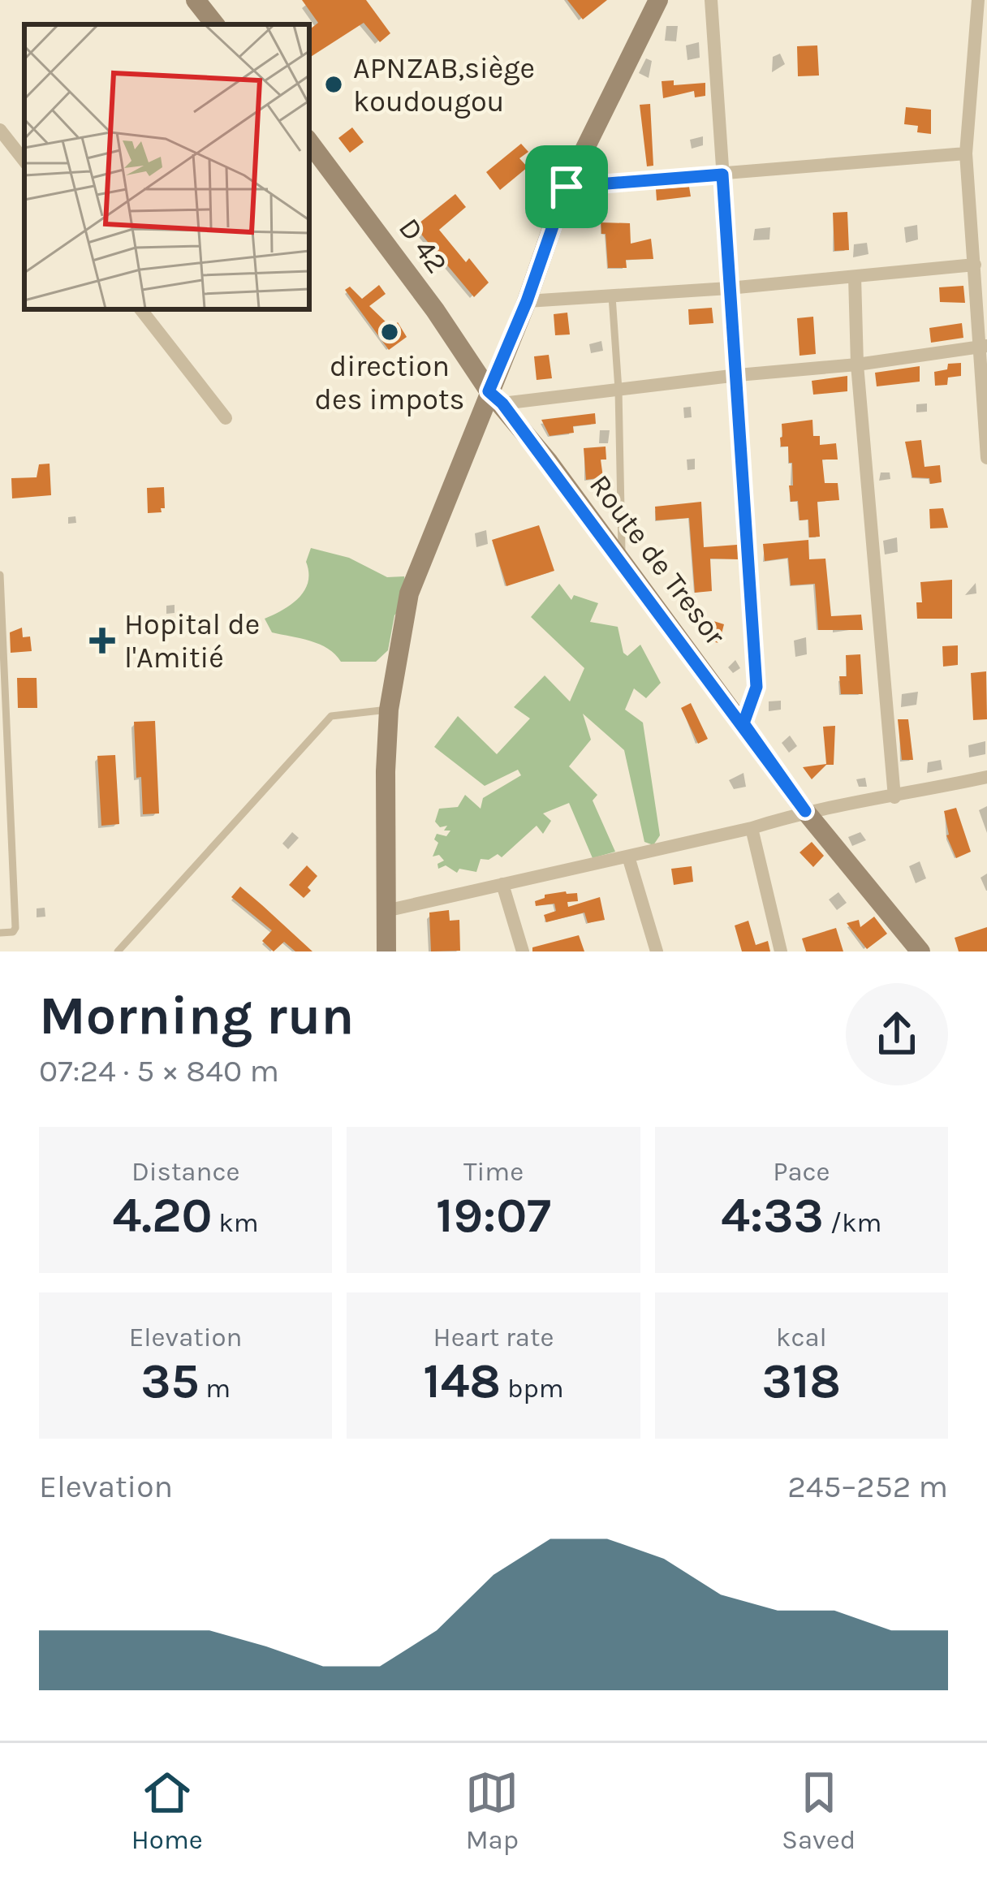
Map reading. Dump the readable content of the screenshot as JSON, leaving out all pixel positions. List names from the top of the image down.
{
  "streets": {
    "street": ["D 42", "Route de Tresor"]
  },
  "crossings": [
    ["D 42", "Route de Tresor"]
  ],
  "places": {
    "other": ["APNZAB,siège koudougou", "direction des impots"],
    "health": ["Hopital de l'Amitié"]
  },
  "page": {
    "heading": ["Morning run", "07:24 · 5 × 840 m"],
    "stats": [
      ["Distance", "4.20 km"],
      ["Time", "19:07"],
      ["Pace", "4:33 /km"],
      ["Elevation", "35 m"],
      ["Heart rate", "148 bpm"],
      ["kcal", "318"]
    ],
    "chart": ["Elevation", "245–252 m"],
    "tabs": ["Home", "Map", "Saved"]
  }
}
